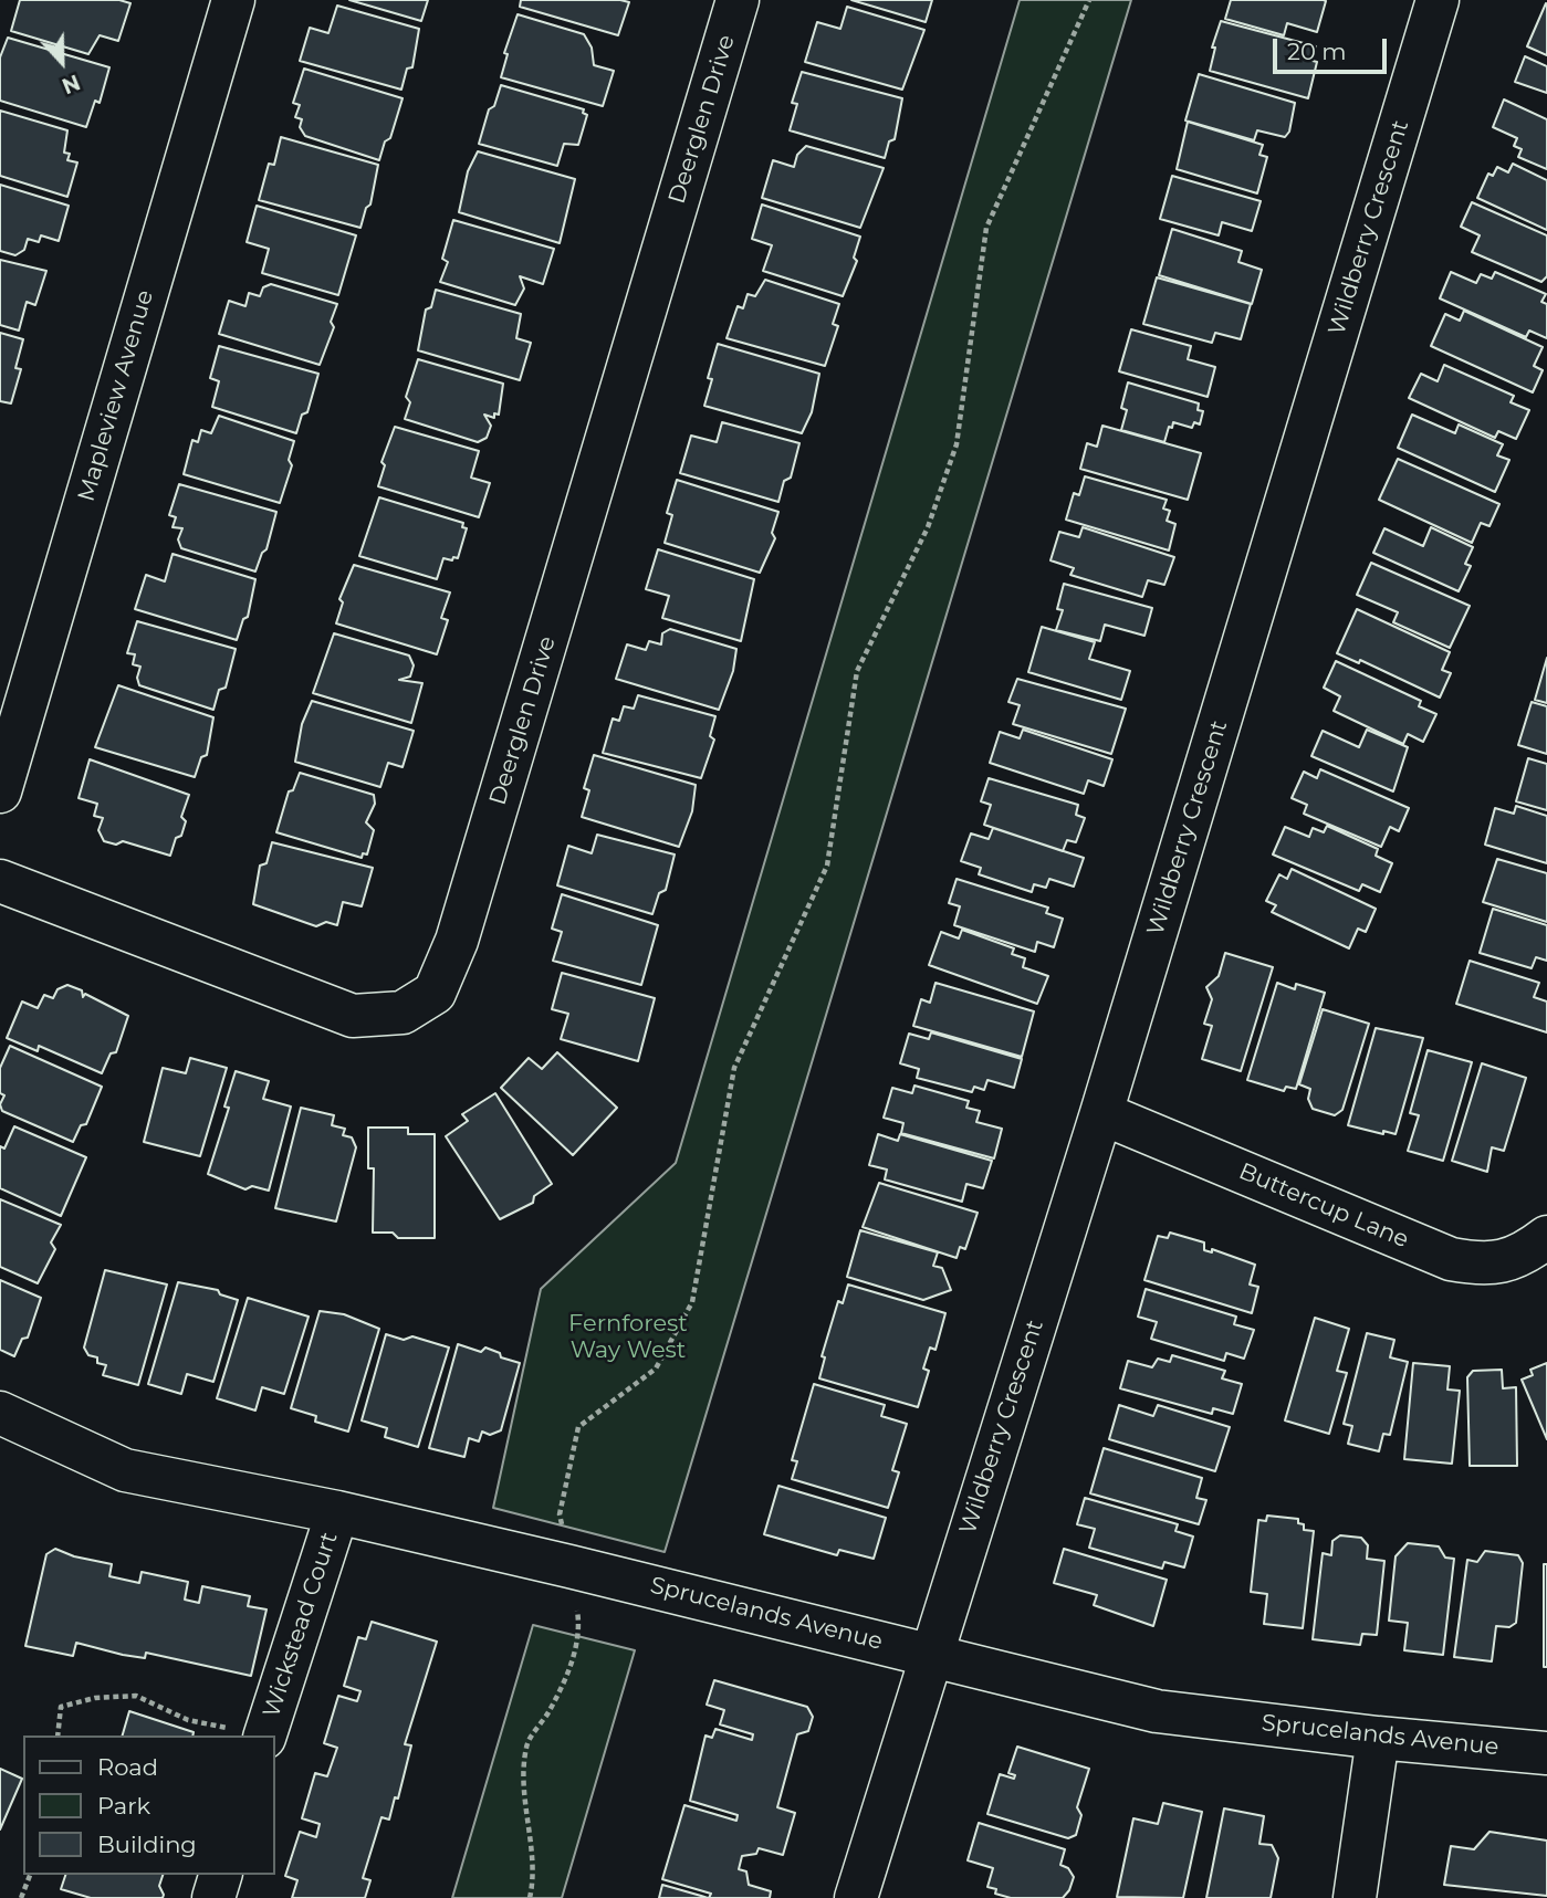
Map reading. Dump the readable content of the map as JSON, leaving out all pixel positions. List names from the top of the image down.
{
  "streets": {
    "street": [
      "Deerglen Drive",
      "Wildberry Crescent",
      "Mapleview Avenue",
      "Buttercup Lane",
      "Sprucelands Avenue",
      "Wickstead Court"
    ]
  },
  "crossings": [
    ["Wildberry Crescent", "Buttercup Lane"],
    ["Wildberry Crescent", "Sprucelands Avenue"],
    ["Sprucelands Avenue", "Wickstead Court"]
  ],
  "parks": ["Fernforest Way West"],
  "legend": ["Road", "Park", "Building"],
  "scale_bar": "20 m",
  "north": "bottom"
}
